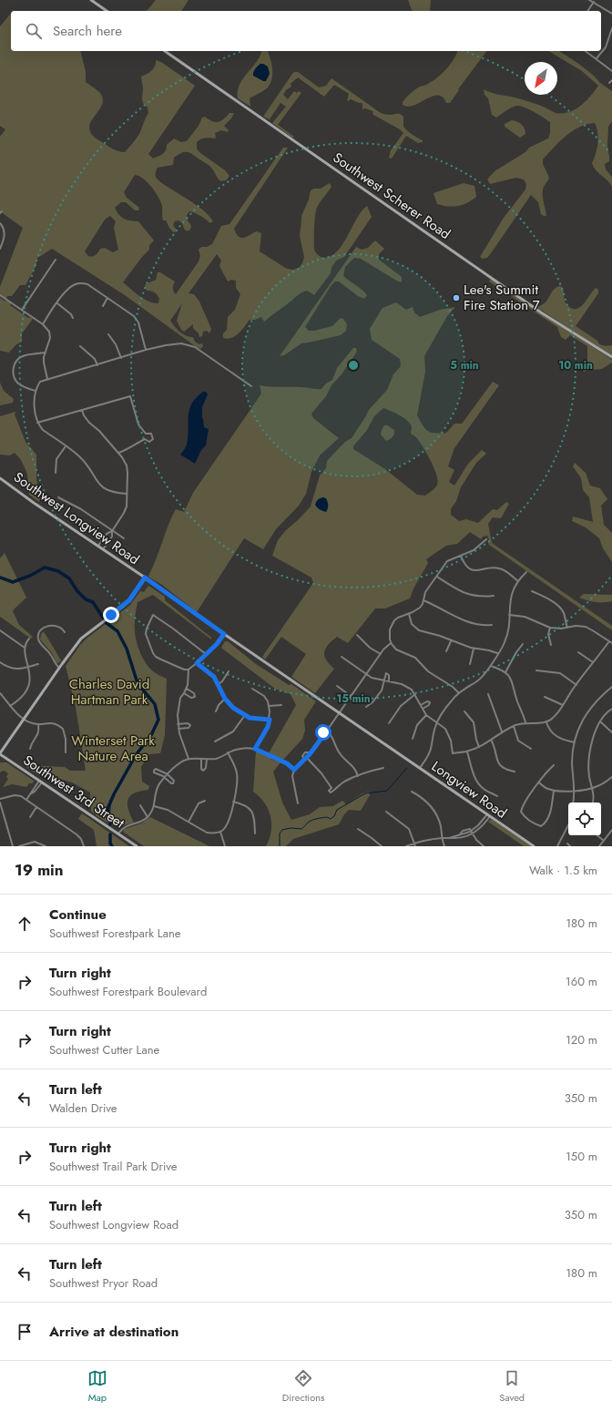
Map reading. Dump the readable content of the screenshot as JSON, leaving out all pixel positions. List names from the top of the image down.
{
  "streets": {
    "main road": [
      "Southwest Scherer Road",
      "Southwest Longview Road",
      "Longview Road",
      "Southwest 3rd Street"
    ]
  },
  "crossings": [
    ["Southwest Longview Road", "Longview Road"]
  ],
  "parks": ["Charles David Hartman Park", "Winterset Park Nature Area"],
  "places": ["Lee's Summit Fire Station 7"],
  "north": "bottom left",
  "page": {
    "search": "Search here",
    "heading": ["19 min", "Walk · 1.5 km"],
    "list": [
      ["Continue", "Southwest Forestpark Lane", "180 m"],
      ["Turn right", "Southwest Forestpark Boulevard", "160 m"],
      ["Turn right", "Southwest Cutter Lane", "120 m"],
      ["Turn left", "Walden Drive", "350 m"],
      ["Turn right", "Southwest Trail Park Drive", "150 m"],
      ["Turn left", "Southwest Longview Road", "350 m"],
      ["Turn left", "Southwest Pryor Road", "180 m"],
      "Arrive at destination"
    ],
    "nav": ["Map", "Directions", "Saved"]
  },
  "rings": ["5 min", "10 min", "15 min"]
}
